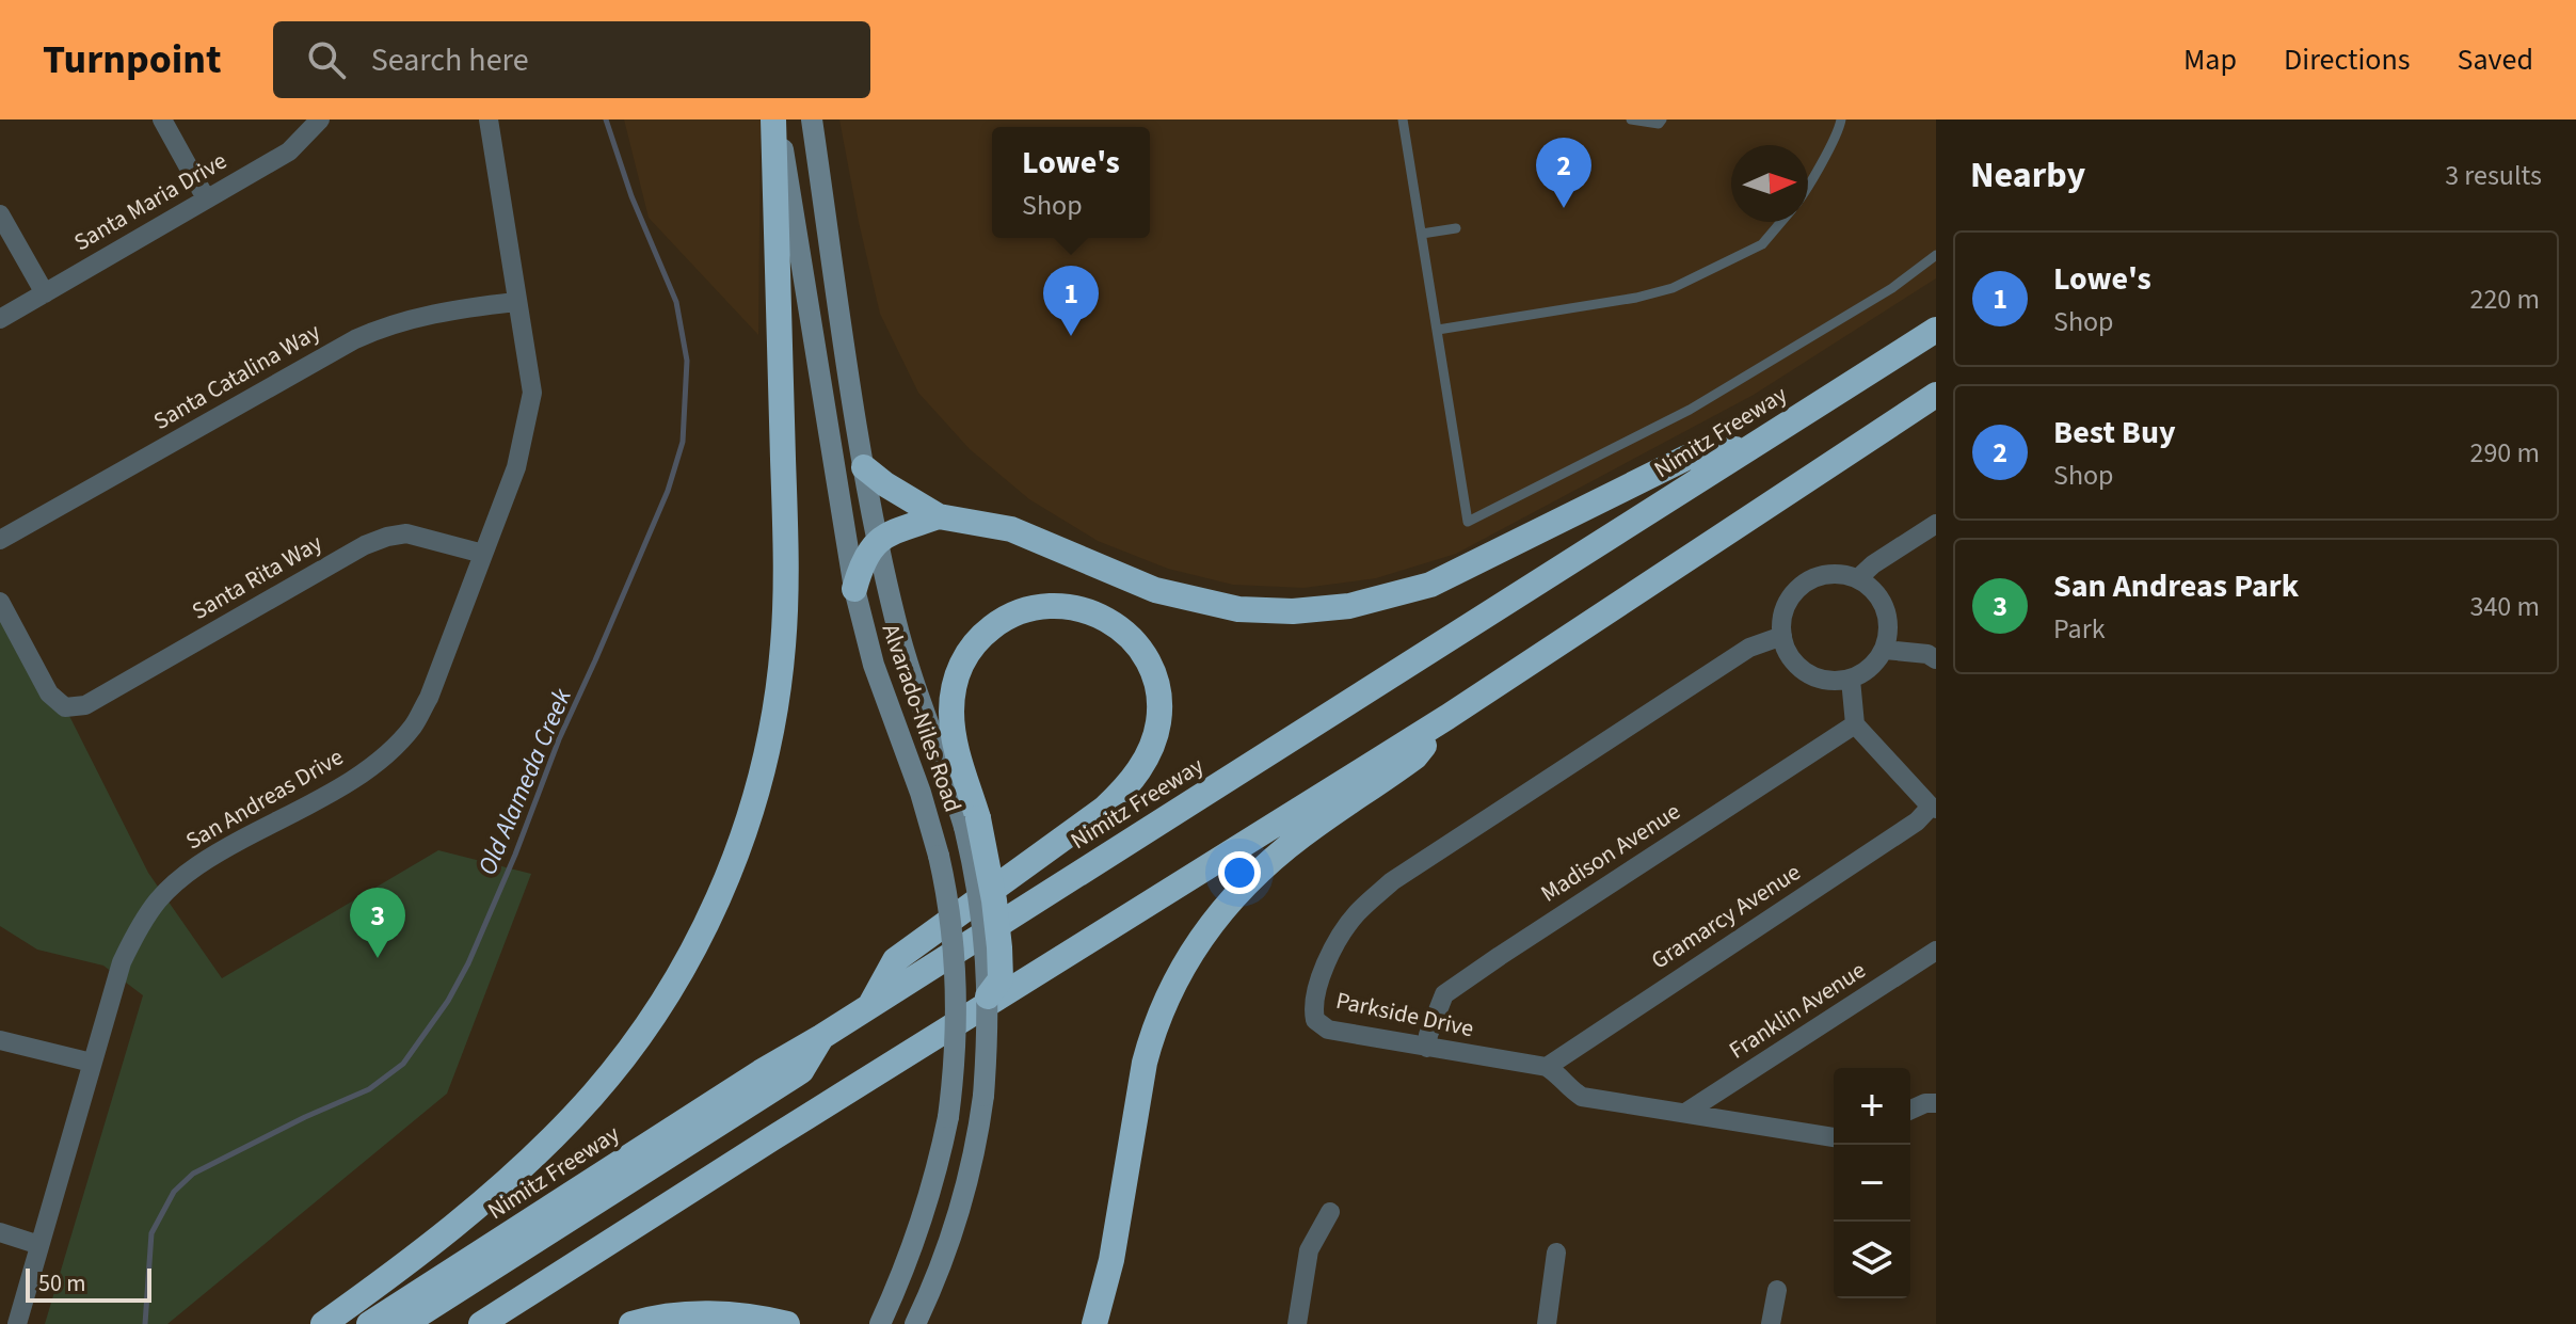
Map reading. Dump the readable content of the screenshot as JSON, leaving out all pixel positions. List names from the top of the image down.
{
  "streets": {
    "highway": ["Nimitz Freeway"],
    "main road": ["Alvarado-Niles Road"],
    "street": [
      "Santa Maria Drive",
      "Santa Catalina Way",
      "Santa Rita Way",
      "San Andreas Drive",
      "Madison Avenue",
      "Gramarcy Avenue",
      "Franklin Avenue",
      "Parkside Drive"
    ]
  },
  "crossings": [
    ["Santa Catalina Way", "San Andreas Drive"],
    ["Santa Rita Way", "San Andreas Drive"],
    ["Madison Avenue", "Parkside Drive"],
    ["Gramarcy Avenue", "Parkside Drive"]
  ],
  "water": ["Old Alameda Creek"],
  "scale_bar": "50 m",
  "north": "right",
  "page": {
    "header": "Turnpoint",
    "search": "Search here",
    "nav": ["Map", "Directions", "Saved"],
    "heading": ["Nearby", "3 results"],
    "popup": ["Lowe's", "Shop"],
    "pins": ["2", "1", "3"],
    "list": [
      {
        "mark": "1",
        "name": "Lowe's",
        "note": "Shop",
        "value": "220 m"
      },
      {
        "mark": "2",
        "name": "Best Buy",
        "note": "Shop",
        "value": "290 m"
      },
      {
        "mark": "3",
        "name": "San Andreas Park",
        "note": "Park",
        "value": "340 m"
      }
    ],
    "map_buttons": ["+", "−"],
    "scale": "50 m"
  }
}
